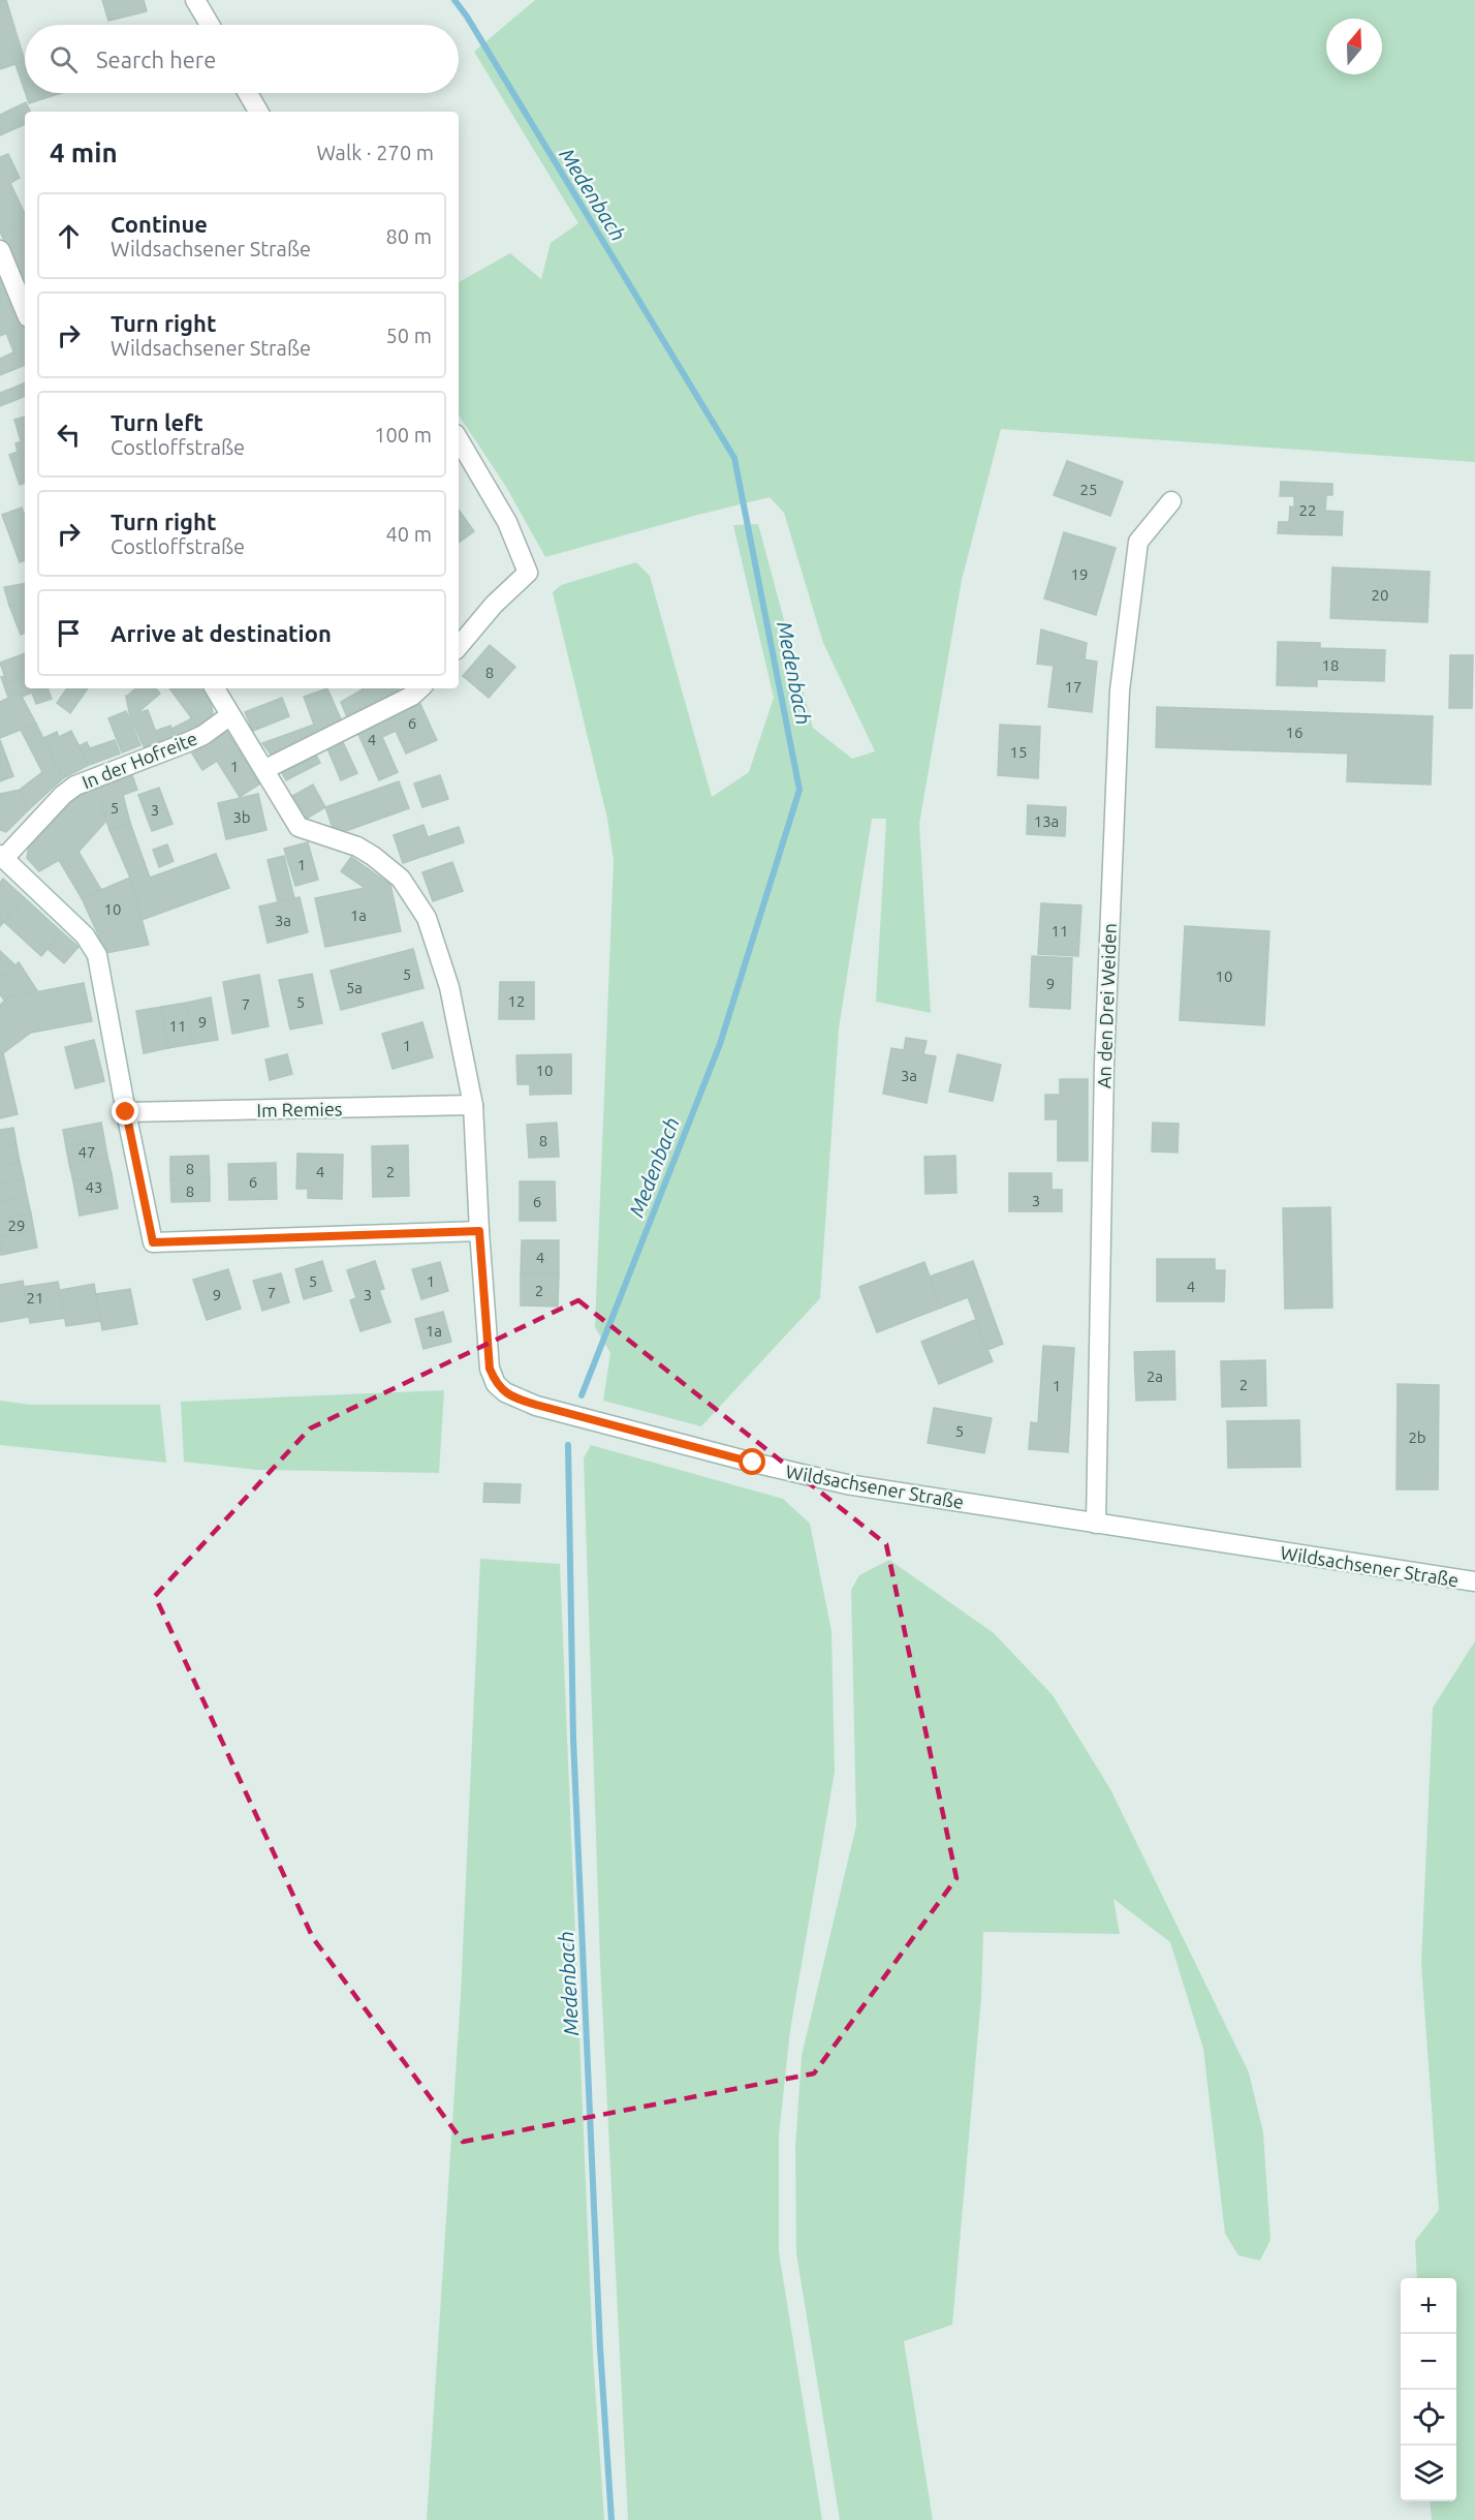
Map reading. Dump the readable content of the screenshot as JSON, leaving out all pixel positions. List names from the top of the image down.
{
  "streets": {
    "street": [
      "In der Hofreite",
      "An den Drei Weiden",
      "Im Remies",
      "Wildsachsener Straße"
    ]
  },
  "crossings": [
    ["In der Hofreite", "Wildsachsener Straße"],
    ["An den Drei Weiden", "Wildsachsener Straße"],
    ["Im Remies", "Wildsachsener Straße"]
  ],
  "water": ["Medenbach"],
  "house_numbers": [
    "25",
    "22",
    "19",
    "20",
    "18",
    "8",
    "17",
    "6",
    "16",
    "4",
    "15",
    "1",
    "5",
    "3",
    "3b",
    "13a",
    "1",
    "10",
    "1a",
    "3a",
    "11",
    "5",
    "10",
    "9",
    "5a",
    "12",
    "5",
    "7",
    "9",
    "11",
    "1",
    "10",
    "3a",
    "8",
    "47",
    "8",
    "4",
    "2",
    "6",
    "43",
    "8",
    "3",
    "6",
    "29",
    "4",
    "5",
    "1",
    "4",
    "2",
    "7",
    "9",
    "3",
    "21",
    "1a",
    "2a",
    "2",
    "1",
    "5",
    "2b"
  ],
  "north": "top",
  "page": {
    "search": "Search here",
    "heading": ["4 min", "Walk · 270 m"],
    "list": [
      ["Continue", "Wildsachsener Straße", "80 m"],
      ["Turn right", "Wildsachsener Straße", "50 m"],
      ["Turn left", "Costloffstraße", "100 m"],
      ["Turn right", "Costloffstraße", "40 m"],
      "Arrive at destination"
    ],
    "map_buttons": ["+", "−"]
  }
}
